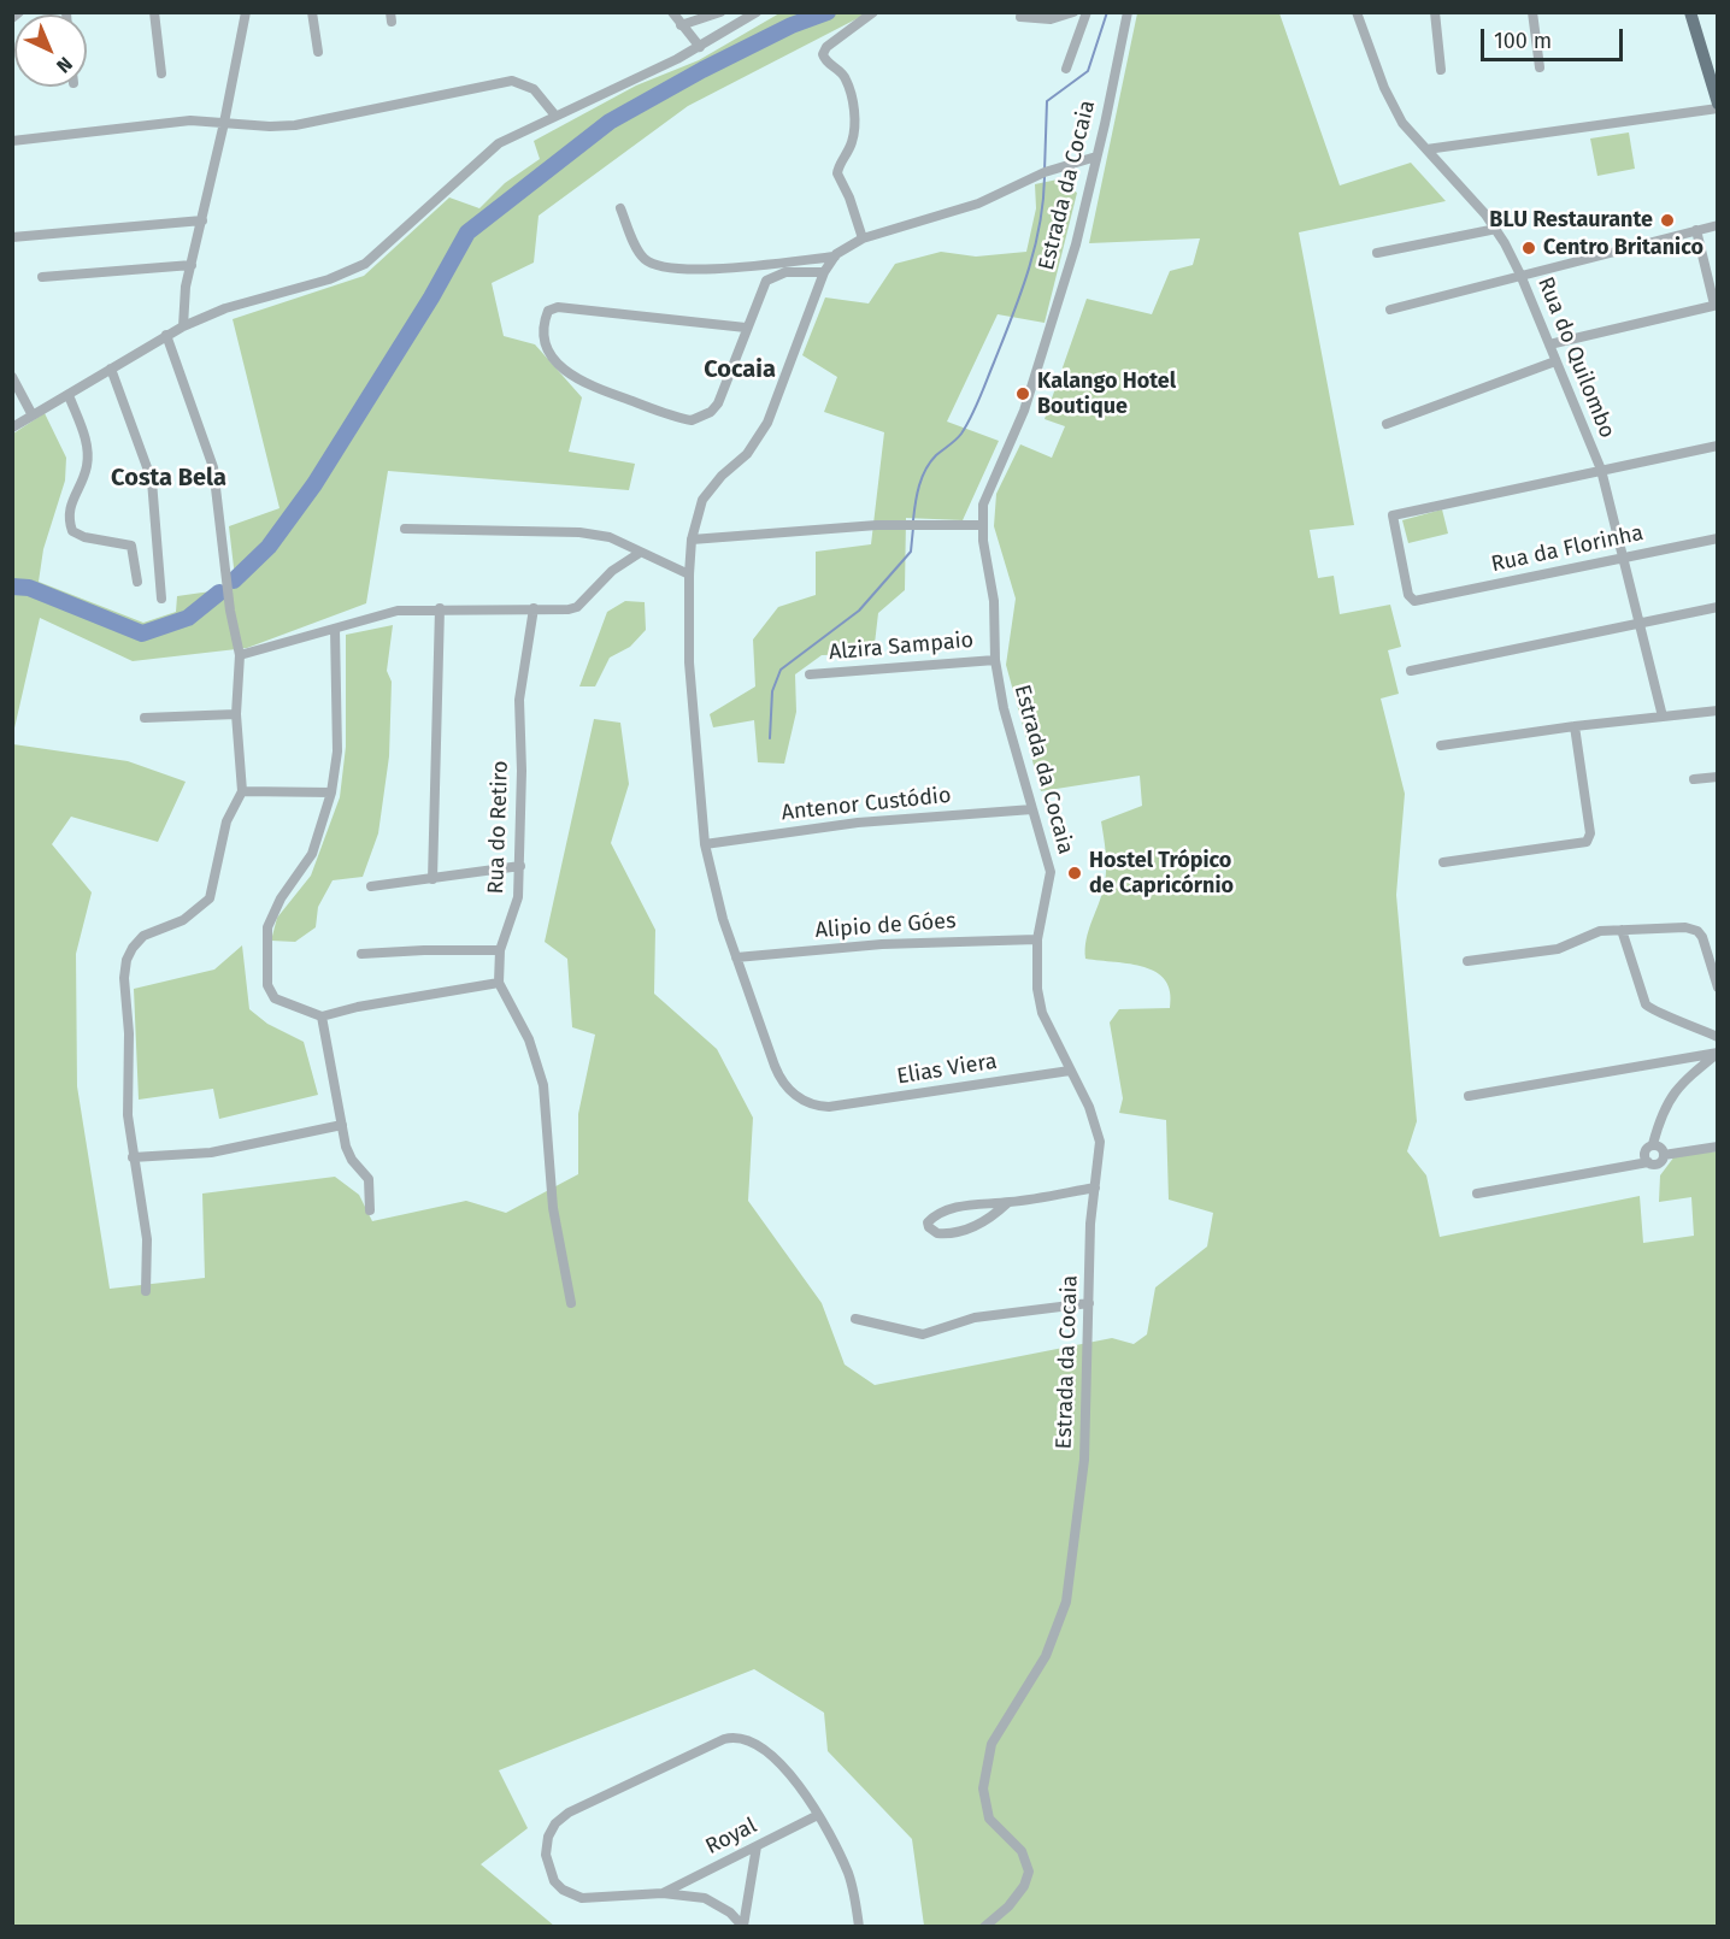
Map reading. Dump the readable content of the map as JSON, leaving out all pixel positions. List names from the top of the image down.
{
  "streets": {
    "street": [
      "Estrada da Cocaia",
      "Rua do Quilombo",
      "Rua da Florinha",
      "Alzira Sampaio",
      "Antenor Custódio",
      "Rua do Retiro",
      "Alipio de Góes",
      "Royal"
    ]
  },
  "crossings": [
    ["Estrada da Cocaia", "Alzira Sampaio"],
    ["Estrada da Cocaia", "Antenor Custódio"],
    ["Estrada da Cocaia", "Alipio de Góes"],
    ["Rua do Quilombo", "Rua da Florinha"]
  ],
  "districts": ["Cocaia", "Costa Bela"],
  "places": [
    "BLU Restaurante",
    "Centro Britanico",
    "Kalango Hotel Boutique",
    "Hostel Trópico de Capricórnio"
  ],
  "scale_bar": "100 m",
  "north": "bottom right"
}
